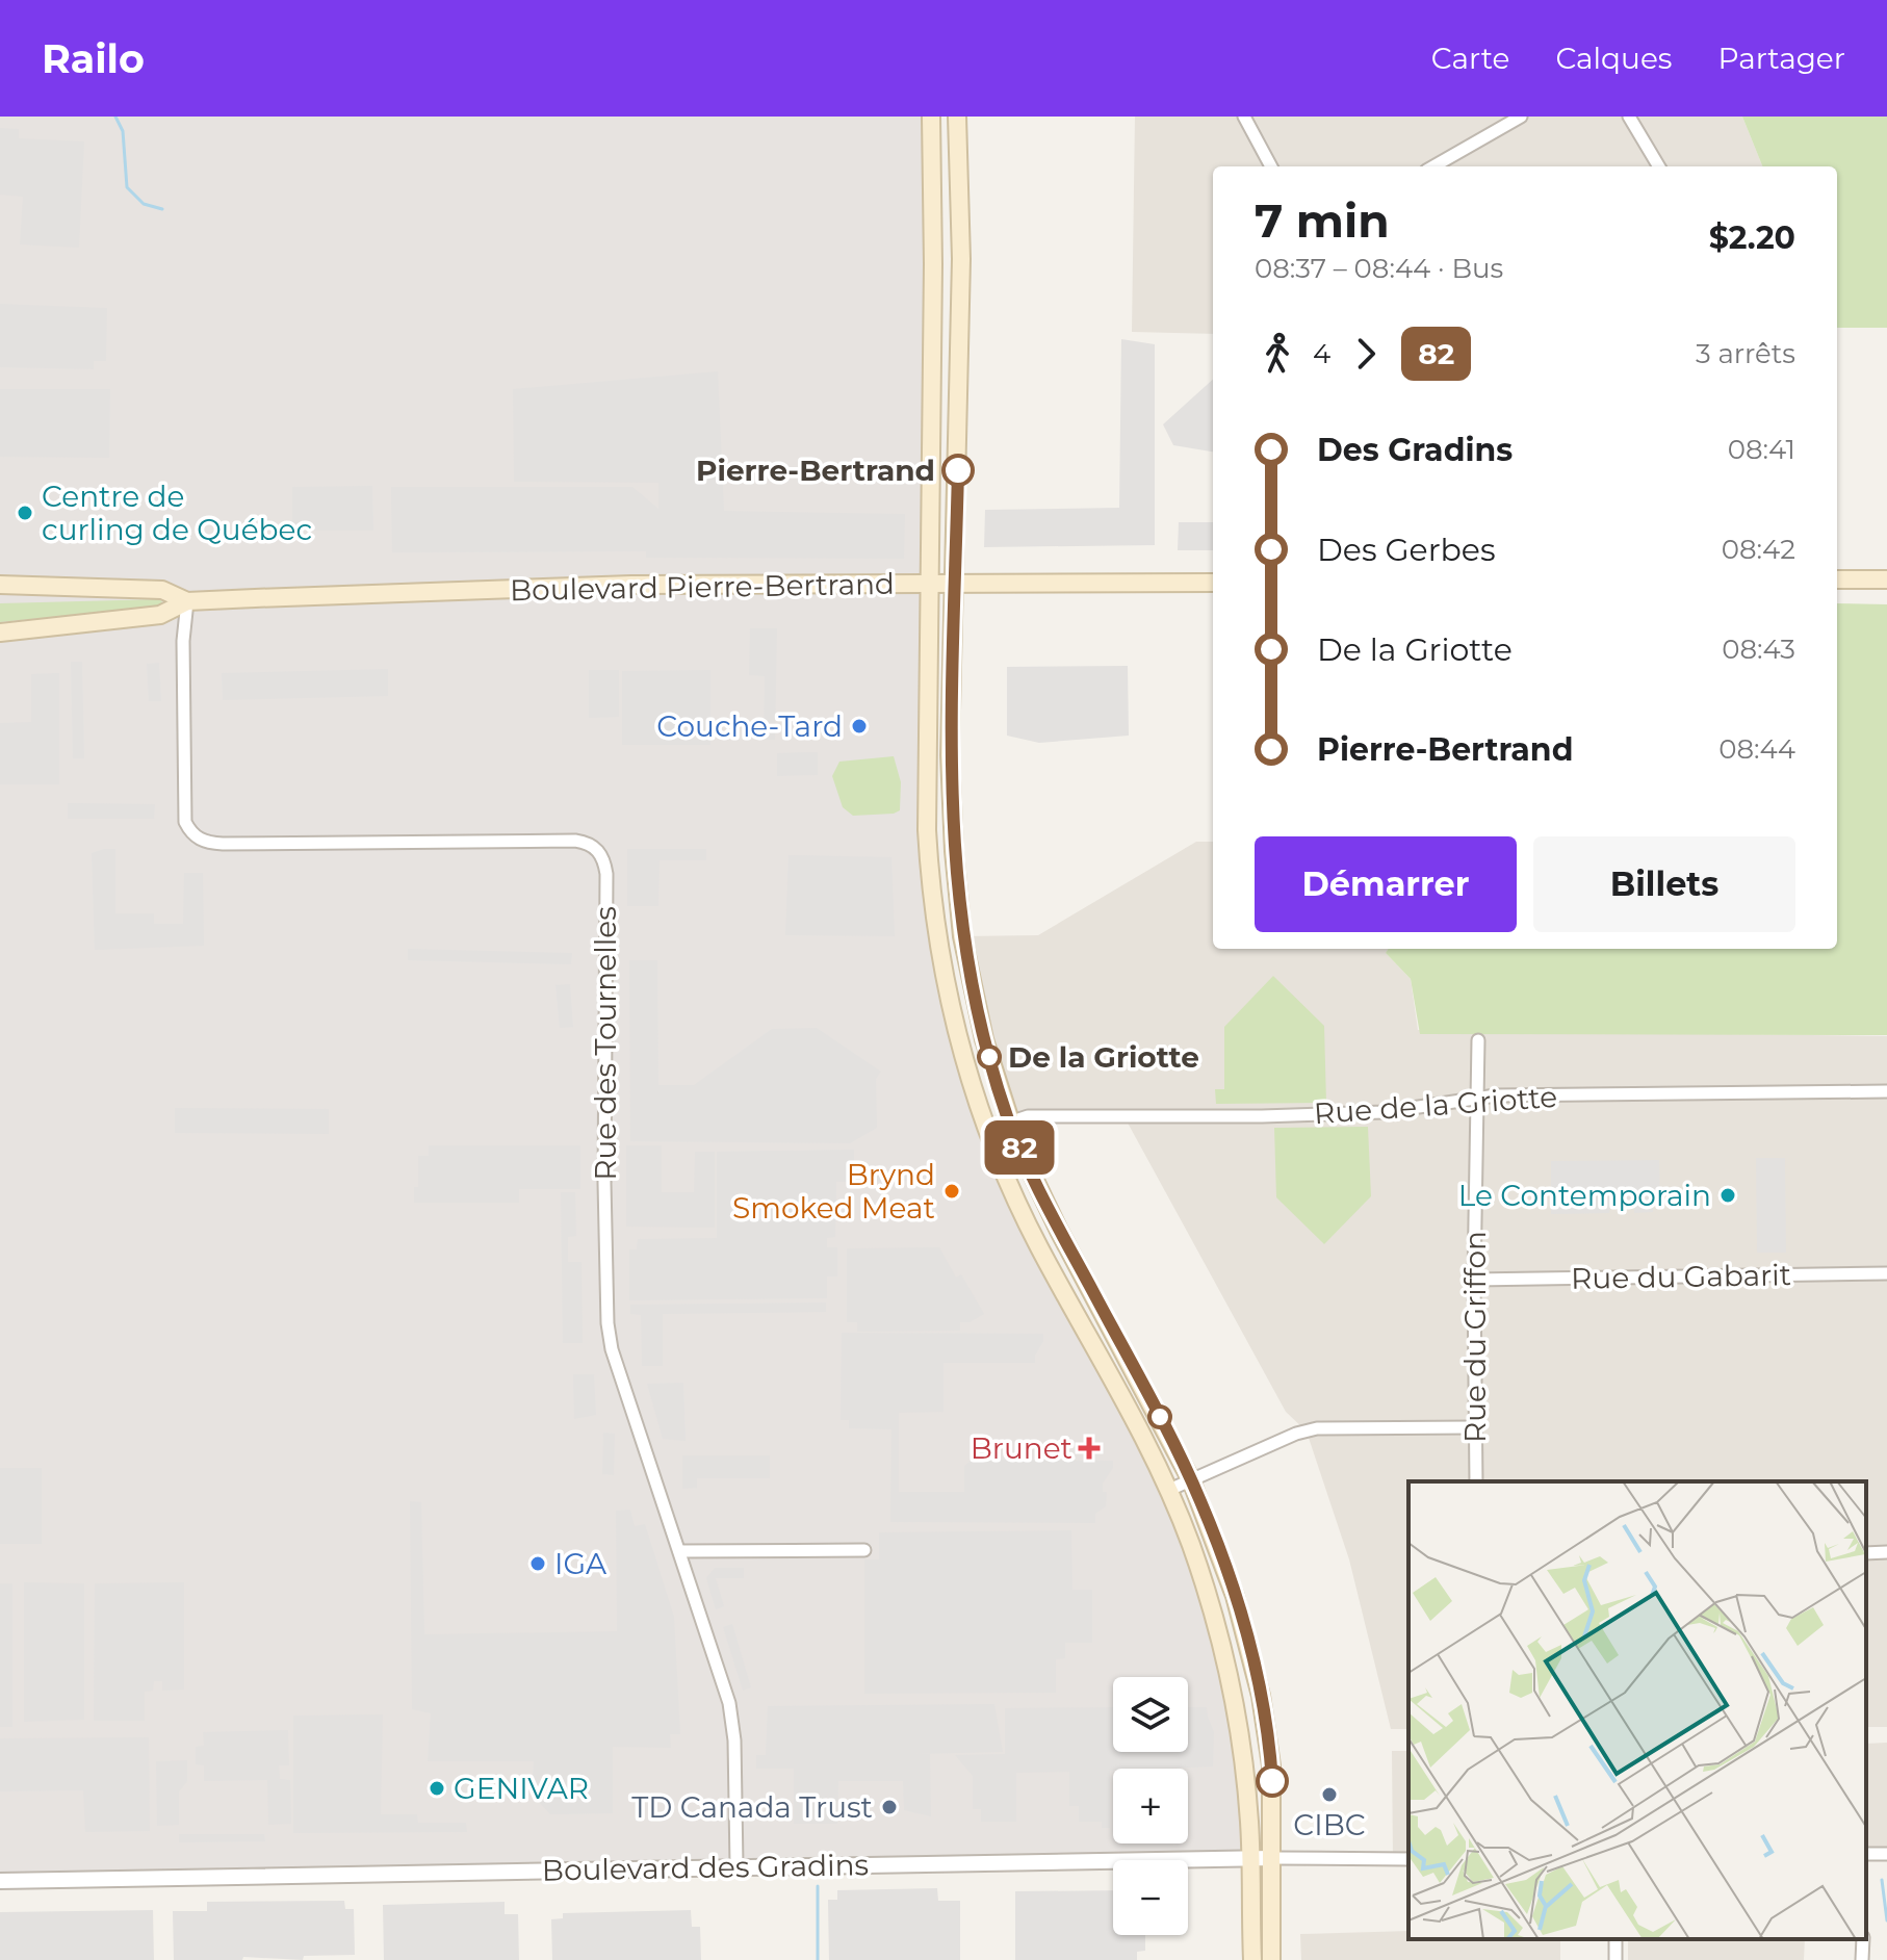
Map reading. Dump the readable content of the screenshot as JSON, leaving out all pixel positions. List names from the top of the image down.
{
  "streets": {
    "main road": ["Boulevard Pierre-Bertrand"],
    "street": [
      "Rue des Tournelles",
      "Rue de la Griotte",
      "Rue du Gabarit",
      "Rue du Griffon",
      "Boulevard des Gradins"
    ]
  },
  "crossings": [
    ["Boulevard Pierre-Bertrand", "Rue des Tournelles"],
    ["Rue des Tournelles", "Boulevard des Gradins"],
    ["Rue de la Griotte", "Rue du Griffon"],
    ["Rue du Gabarit", "Rue du Griffon"]
  ],
  "places": {
    "other": [
      "Pierre-Bertrand",
      "Centre de curling de Québec",
      "Couche-Tard",
      "De la Griotte",
      "Brynd Smoked Meat",
      "Le Contemporain",
      "IGA",
      "GENIVAR",
      "CIBC",
      "TD Canada Trust"
    ],
    "health": ["Brunet"]
  },
  "lines": ["bus line 82"],
  "page": {
    "header": "Railo",
    "nav": ["Carte", "Calques", "Partager"],
    "on_map": "82",
    "heading": ["7 min", "08:37 – 08:44 · Bus", "$2.20"],
    "legs": ["4", "82", "3 arrêts"],
    "list": [
      {
        "name": "Des Gradins",
        "value": "08:41"
      },
      {
        "name": "Des Gerbes",
        "value": "08:42"
      },
      {
        "name": "De la Griotte",
        "value": "08:43"
      },
      {
        "name": "Pierre-Bertrand",
        "value": "08:44"
      }
    ],
    "buttons": ["Démarrer", "Billets"],
    "map_buttons": ["+", "−"]
  }
}
